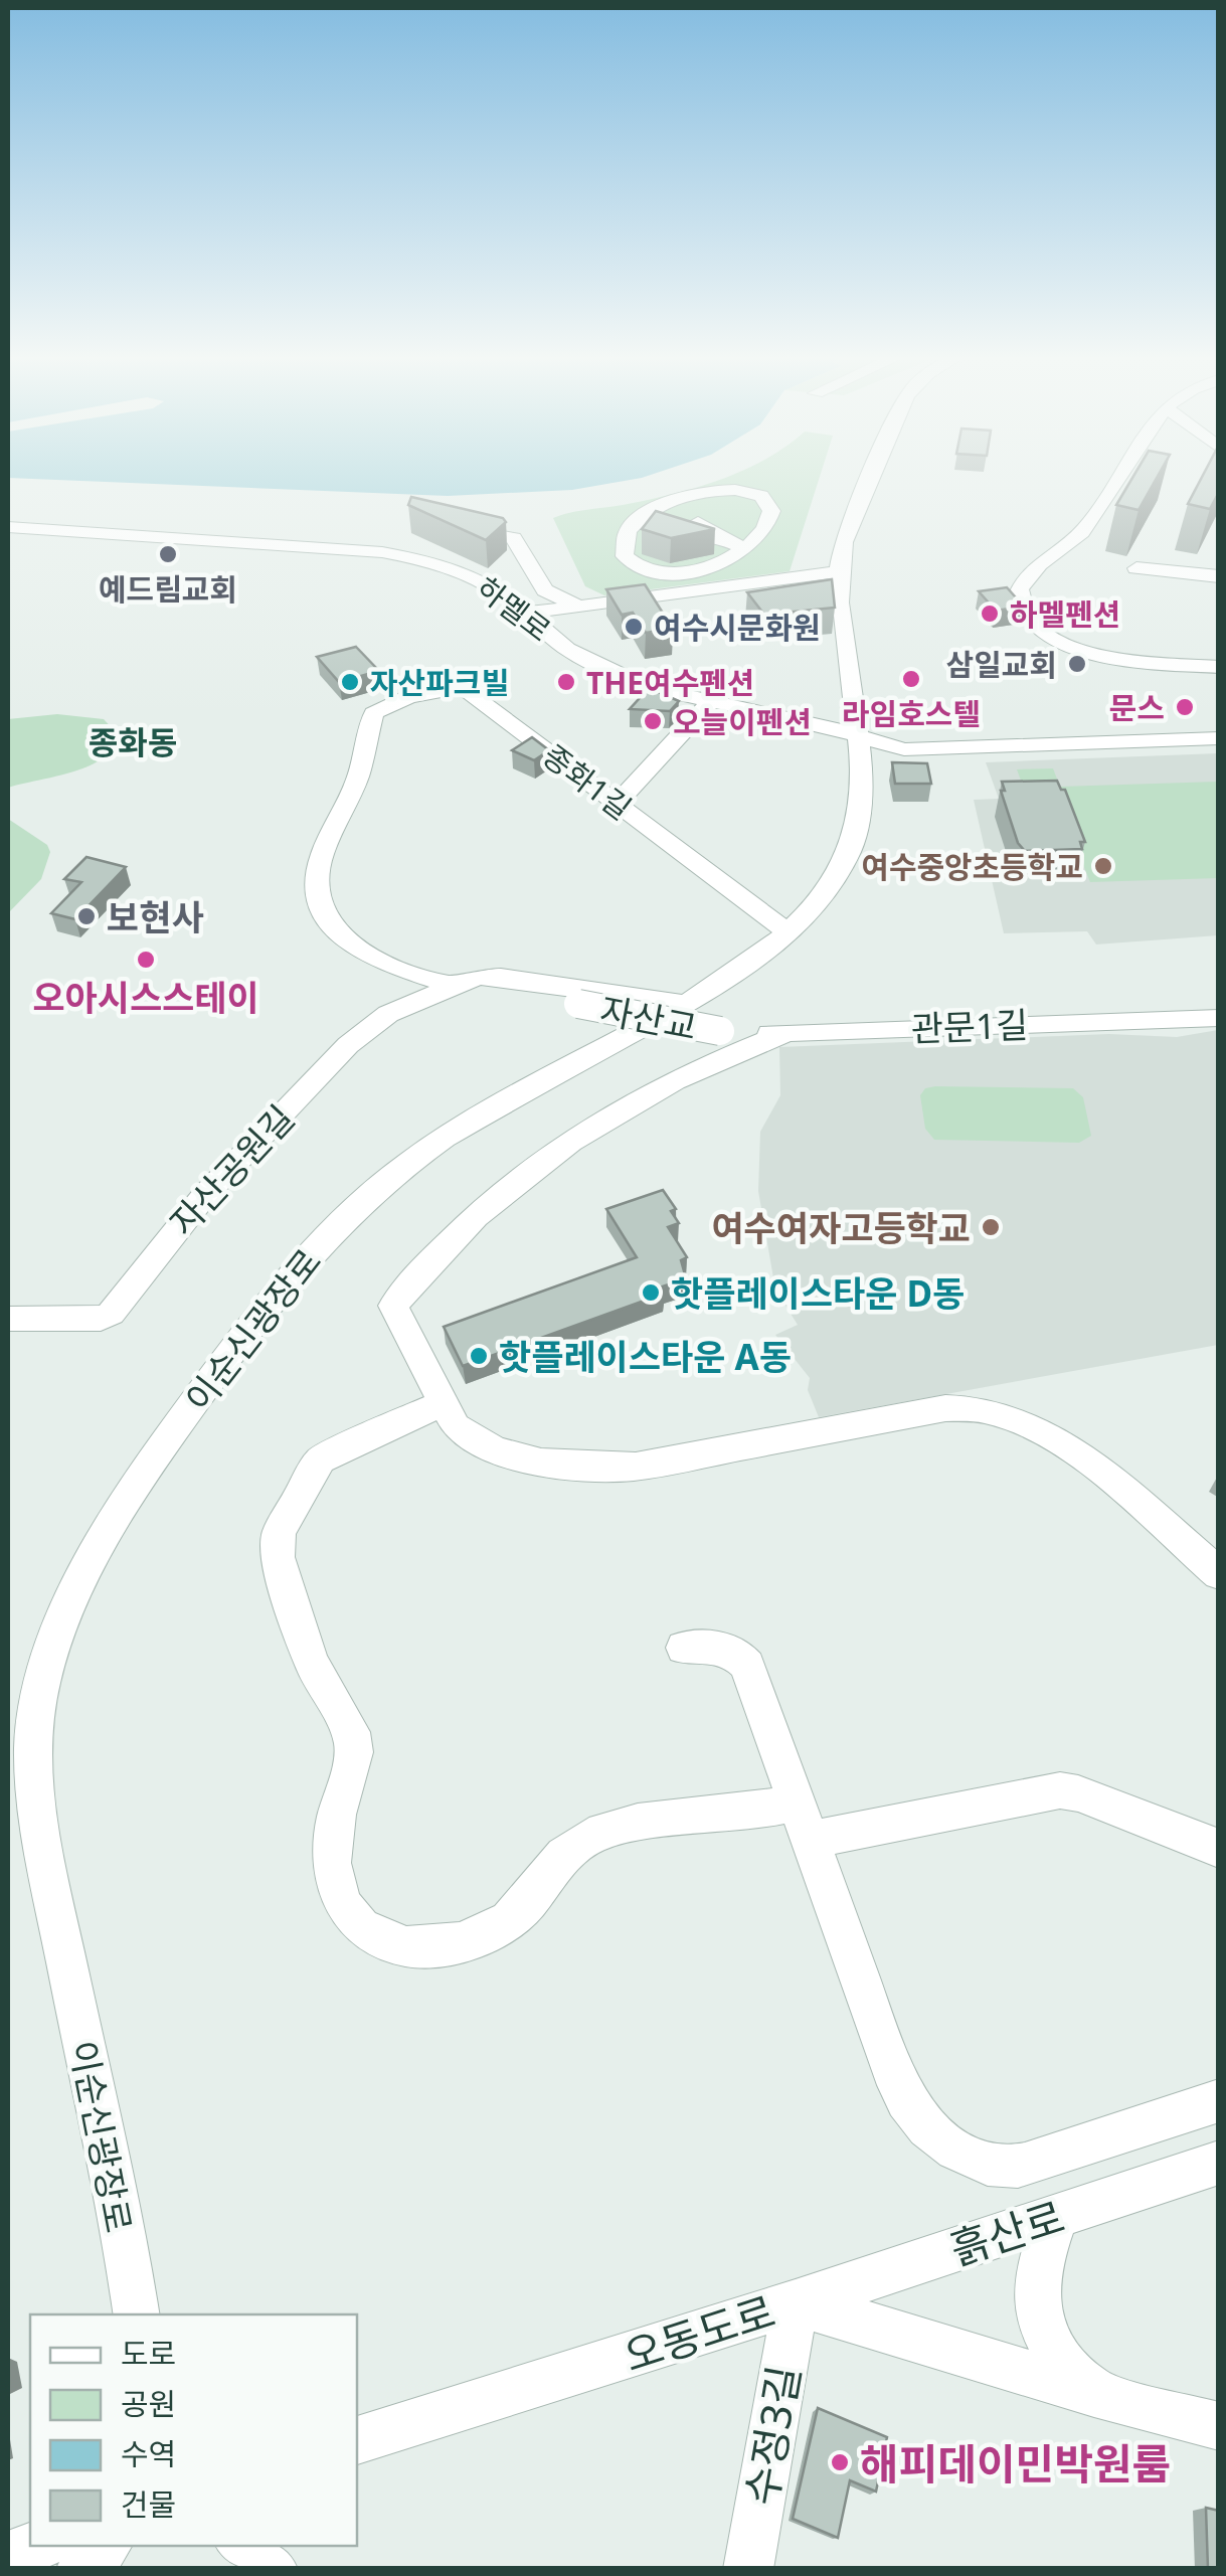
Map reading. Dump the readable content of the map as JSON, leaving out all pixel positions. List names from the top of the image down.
{
  "streets": {
    "street": [
      "하멜로",
      "종화1길",
      "자산교",
      "관문1길",
      "자산공원길",
      "이순신광장로",
      "흙산로",
      "오동도로",
      "수정3길"
    ]
  },
  "crossings": [
    ["하멜로", "이순신광장로"],
    ["종화1길", "자산교"],
    ["종화1길", "자산공원길"],
    ["종화1길", "이순신광장로"],
    ["자산교", "관문1길"],
    ["자산교", "자산공원길"],
    ["자산공원길", "이순신광장로"],
    ["흙산로", "오동도로"],
    ["흙산로", "수정3길"],
    ["오동도로", "수정3길"]
  ],
  "districts": ["종화동"],
  "places": [
    "예드림교회",
    "하멜펜션",
    "여수시문화원",
    "삼일교회",
    "라임호스텔",
    "자산파크빌",
    "THE여수펜션",
    "문스",
    "오늘이펜션",
    "여수중앙초등학교",
    "보현사",
    "오아시스스테이",
    "여수여자고등학교",
    "핫플레이스타운 D동",
    "핫플레이스타운 A동",
    "해피데이민박원룸"
  ],
  "legend": [
    "도로",
    "공원",
    "수역",
    "건물"
  ]
}
